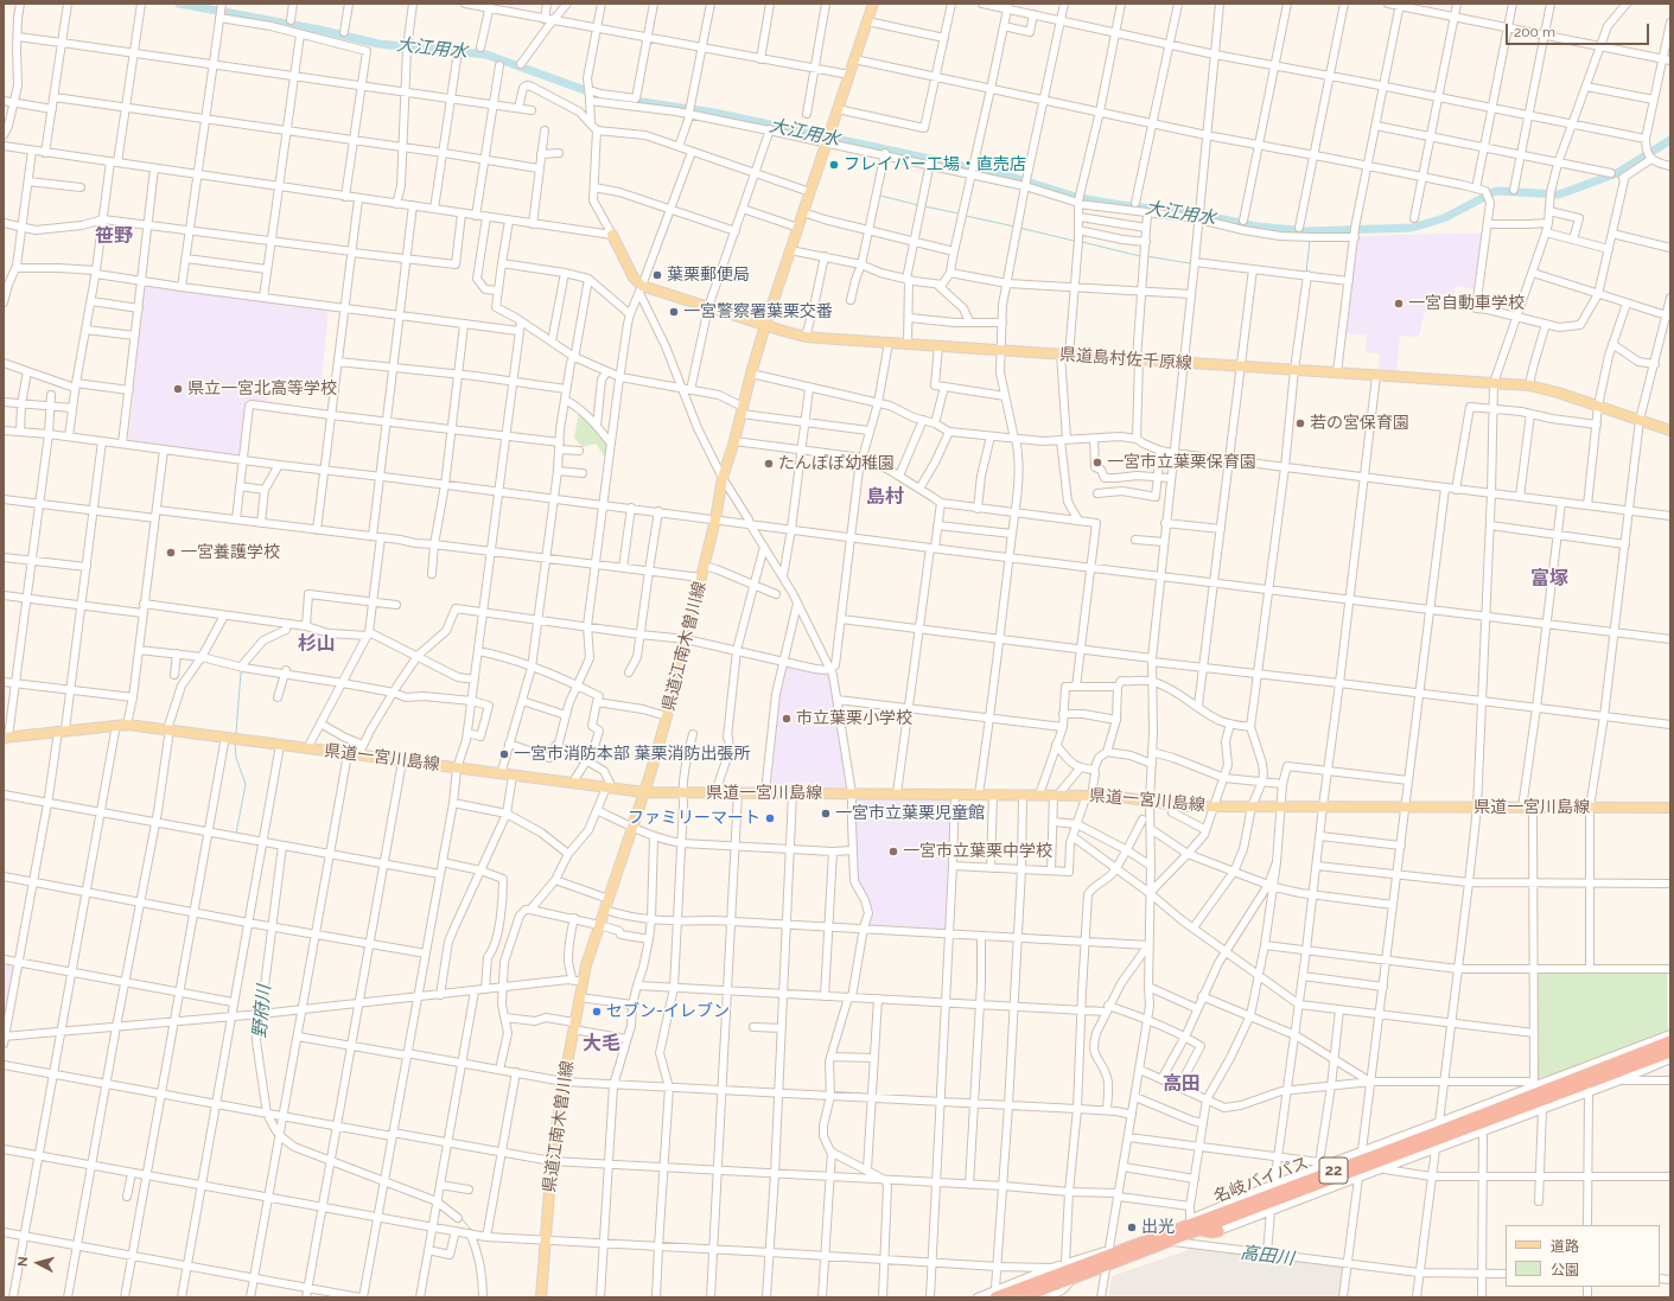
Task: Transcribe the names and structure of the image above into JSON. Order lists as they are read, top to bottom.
{
  "streets": {
    "highway": ["22", "名岐バイパス"],
    "main road": ["県道島村佐千原線", "県道江南木曽川線", "県道一宮川島線"]
  },
  "crossings": [
    ["県道島村佐千原線", "県道江南木曽川線"],
    ["県道江南木曽川線", "県道一宮川島線"],
    ["22", "名岐バイパス"]
  ],
  "districts": [
    "笹野",
    "島村",
    "富塚",
    "杉山",
    "大毛",
    "高田"
  ],
  "water": ["大江用水", "野府川", "高田川"],
  "places": [
    "フレイバー工場・直売店",
    "葉栗郵便局",
    "一宮自動車学校",
    "一宮警察署葉栗交番",
    "県立一宮北高等学校",
    "若の宮保育園",
    "一宮市立葉栗保育園",
    "たんぽぽ幼稚園",
    "一宮養護学校",
    "市立葉栗小学校",
    "一宮市消防本部 葉栗消防出張所",
    "一宮市立葉栗児童館",
    "ファミリーマート",
    "一宮市立葉栗中学校",
    "セブン-イレブン",
    "出光"
  ],
  "legend": ["道路", "公園"],
  "scale_bar": "200 m",
  "north": "left"
}
